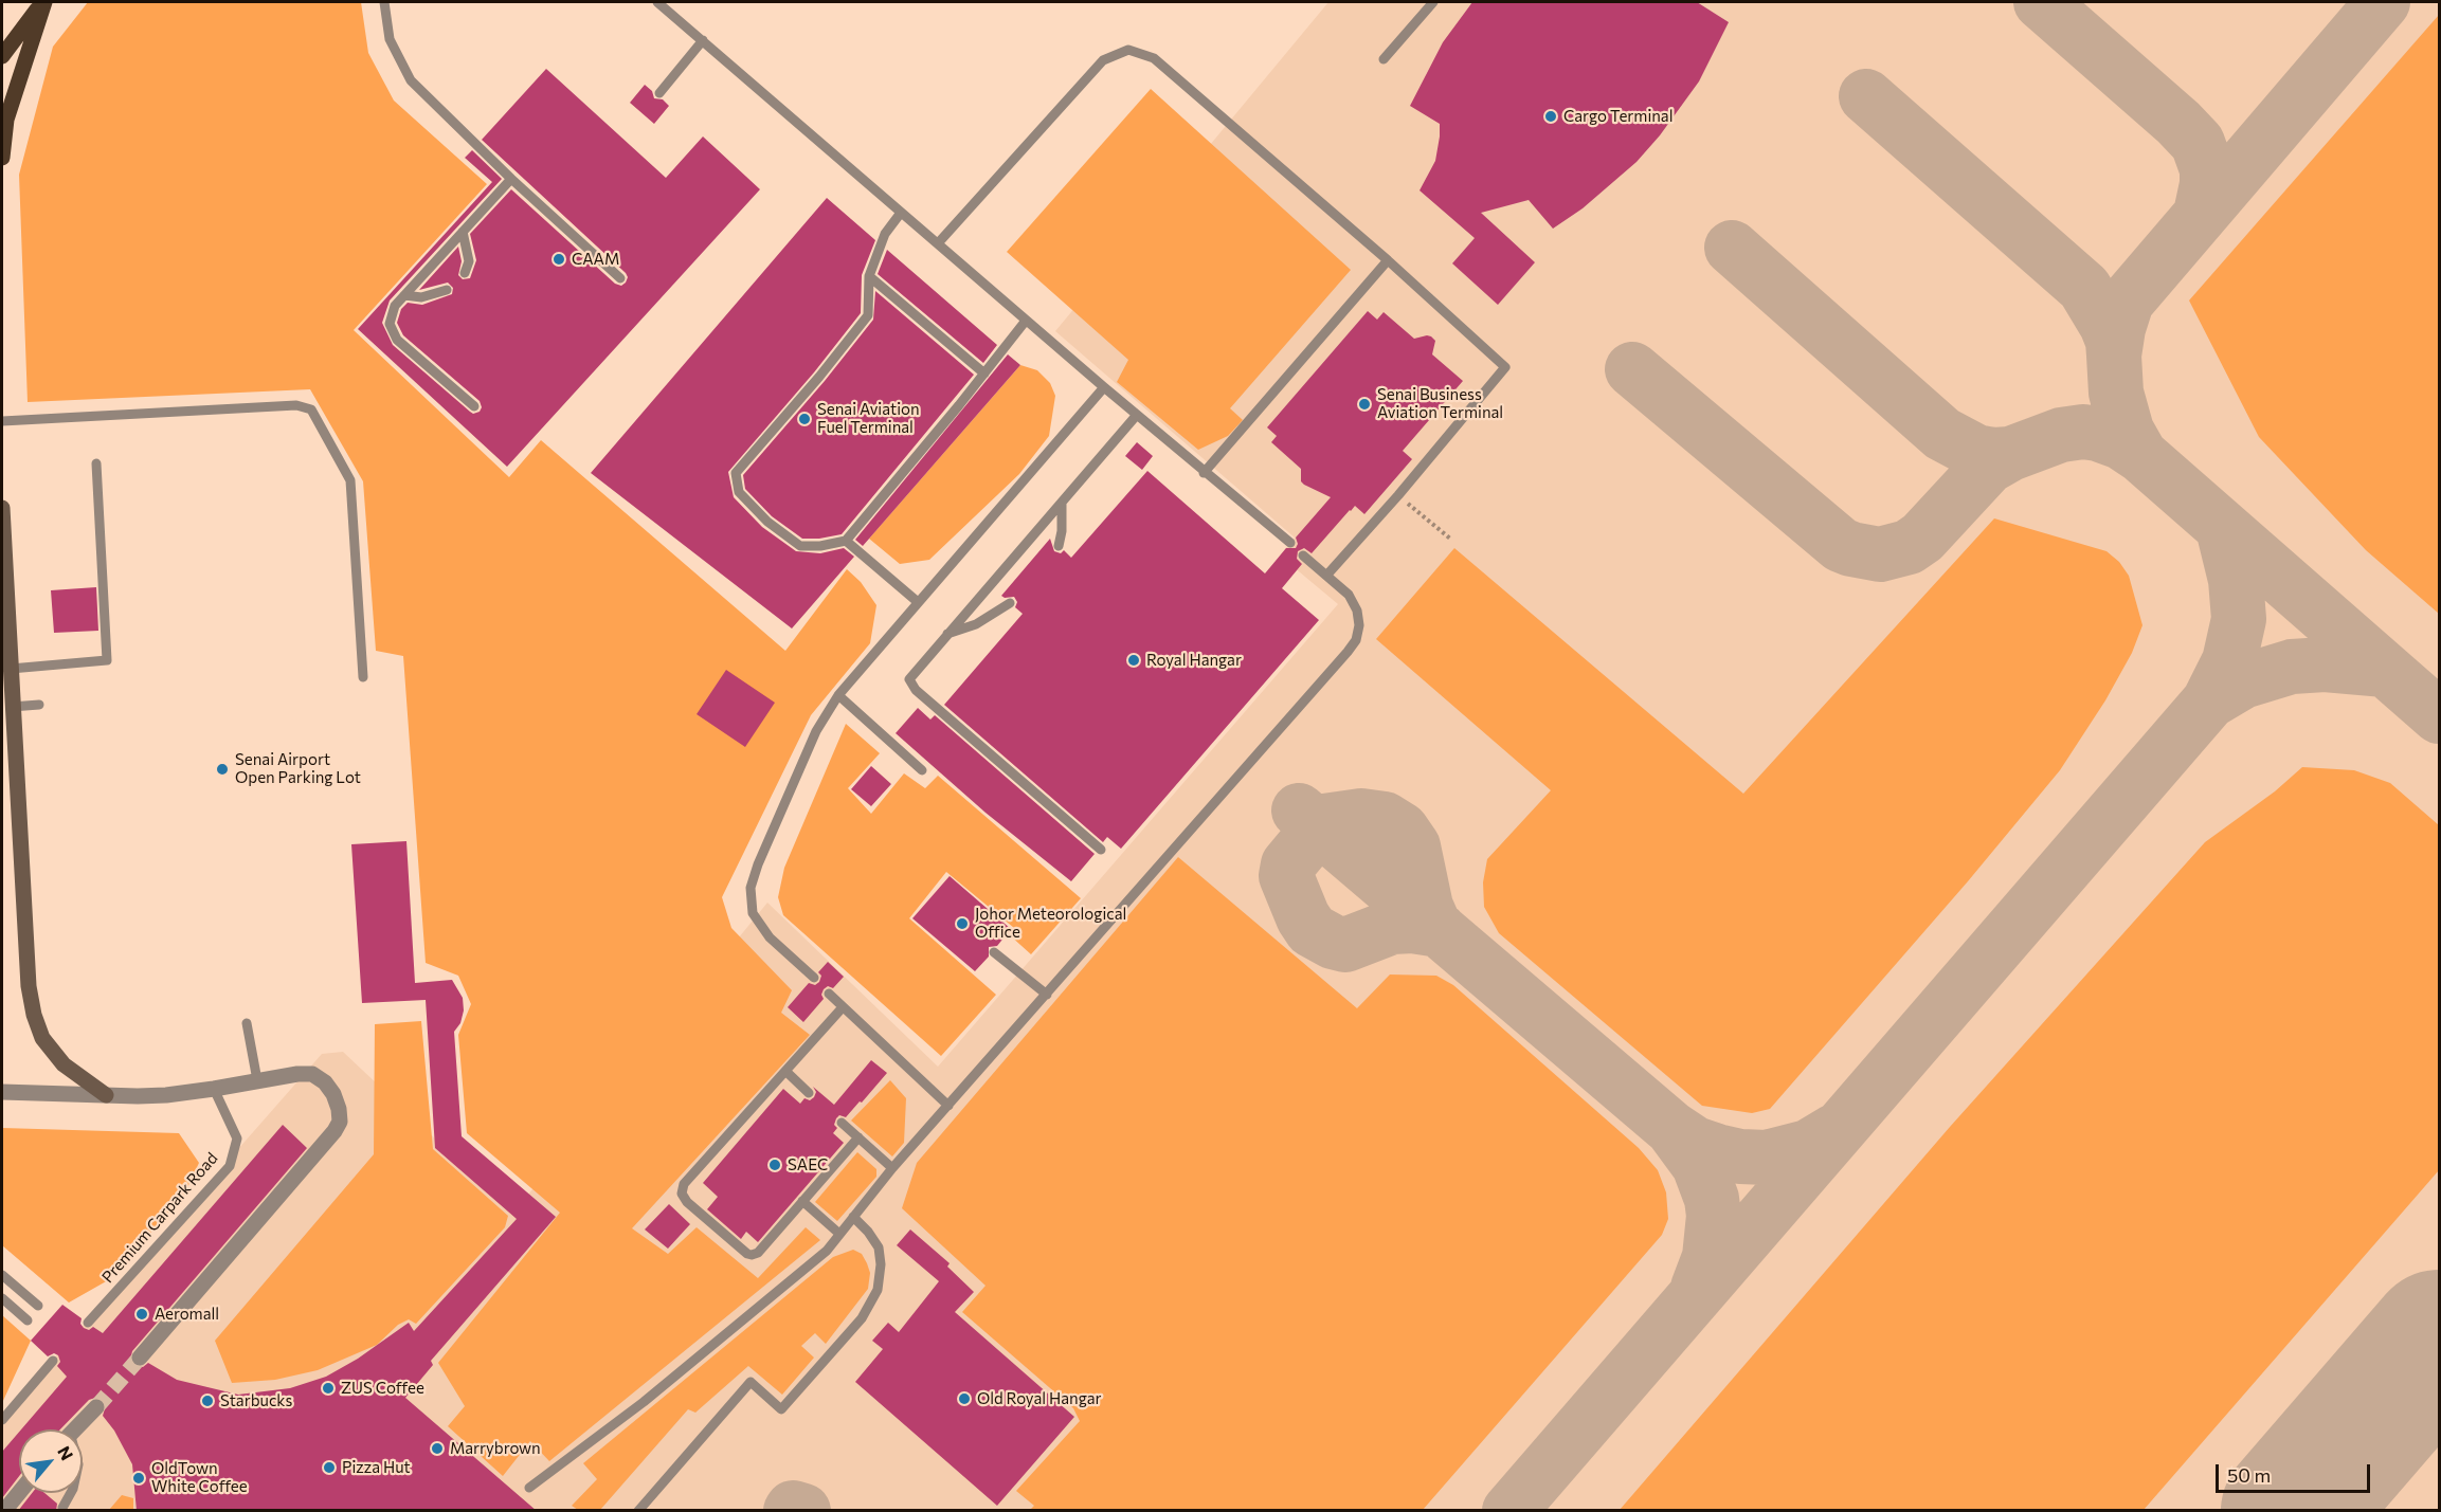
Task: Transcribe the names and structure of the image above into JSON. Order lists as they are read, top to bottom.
{
  "streets": {
    "lane": ["Premium Carpark Road"]
  },
  "places": [
    "Cargo Terminal",
    "CAAM",
    "Senai Business Aviation Terminal",
    "Senai Aviation Fuel Terminal",
    "Royal Hangar",
    "Senai Airport Open Parking Lot",
    "Johor Meteorological Office",
    "SAEC",
    "Aeromall",
    "ZUS Coffee",
    "Old Royal Hangar",
    "Starbucks",
    "Marrybrown",
    "Pizza Hut",
    "OldTown White Coffee"
  ],
  "scale_bar": "50 m",
  "north": "top right"
}
